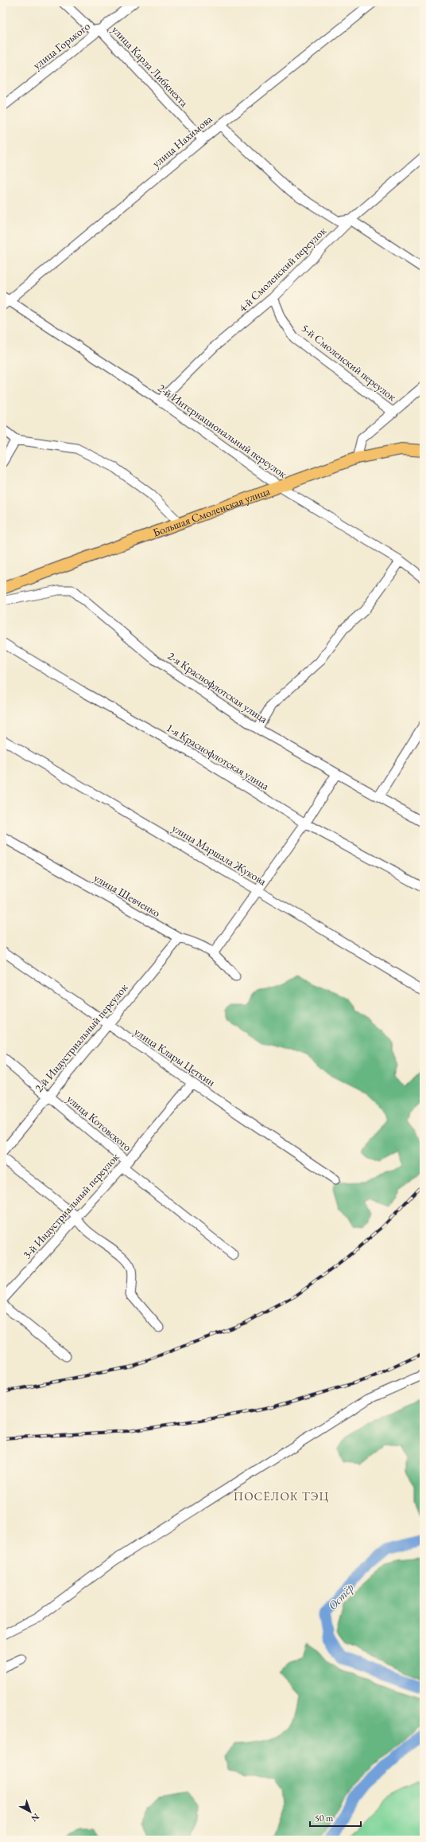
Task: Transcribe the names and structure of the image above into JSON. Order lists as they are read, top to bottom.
{
  "streets": {
    "main road": ["Большая Смоленская улица"],
    "street": [
      "улица Горького",
      "улица Карла Либкнехта",
      "улица Нахимова",
      "4-й Смоленский переулок",
      "5-й Смоленский переулок",
      "2-й Интернациональный переулок",
      "2-я Краснофлотская улица",
      "1-я Краснофлотская улица",
      "улица Маршала Жукова",
      "улица Шевченко",
      "2-й Индустриальный переулок",
      "улица Клары Цеткин",
      "улица Котовского",
      "3-й Индустриальный переулок"
    ]
  },
  "crossings": [
    ["улица Горького", "улица Карла Либкнехта"],
    ["улица Карла Либкнехта", "улица Нахимова"],
    ["улица Нахимова", "2-й Интернациональный переулок"],
    ["4-й Смоленский переулок", "5-й Смоленский переулок"],
    ["4-й Смоленский переулок", "2-й Интернациональный переулок"],
    ["2-й Интернациональный переулок", "Большая Смоленская улица"],
    ["улица Шевченко", "2-й Индустриальный переулок"],
    ["2-й Индустриальный переулок", "улица Клары Цеткин"],
    ["2-й Индустриальный переулок", "улица Котовского"],
    ["улица Клары Цеткин", "3-й Индустриальный переулок"],
    ["улица Котовского", "3-й Индустриальный переулок"]
  ],
  "districts": ["ПОСЁЛОК ТЭЦ"],
  "water": ["Остёр"],
  "scale_bar": "50 m",
  "north": "bottom right"
}
